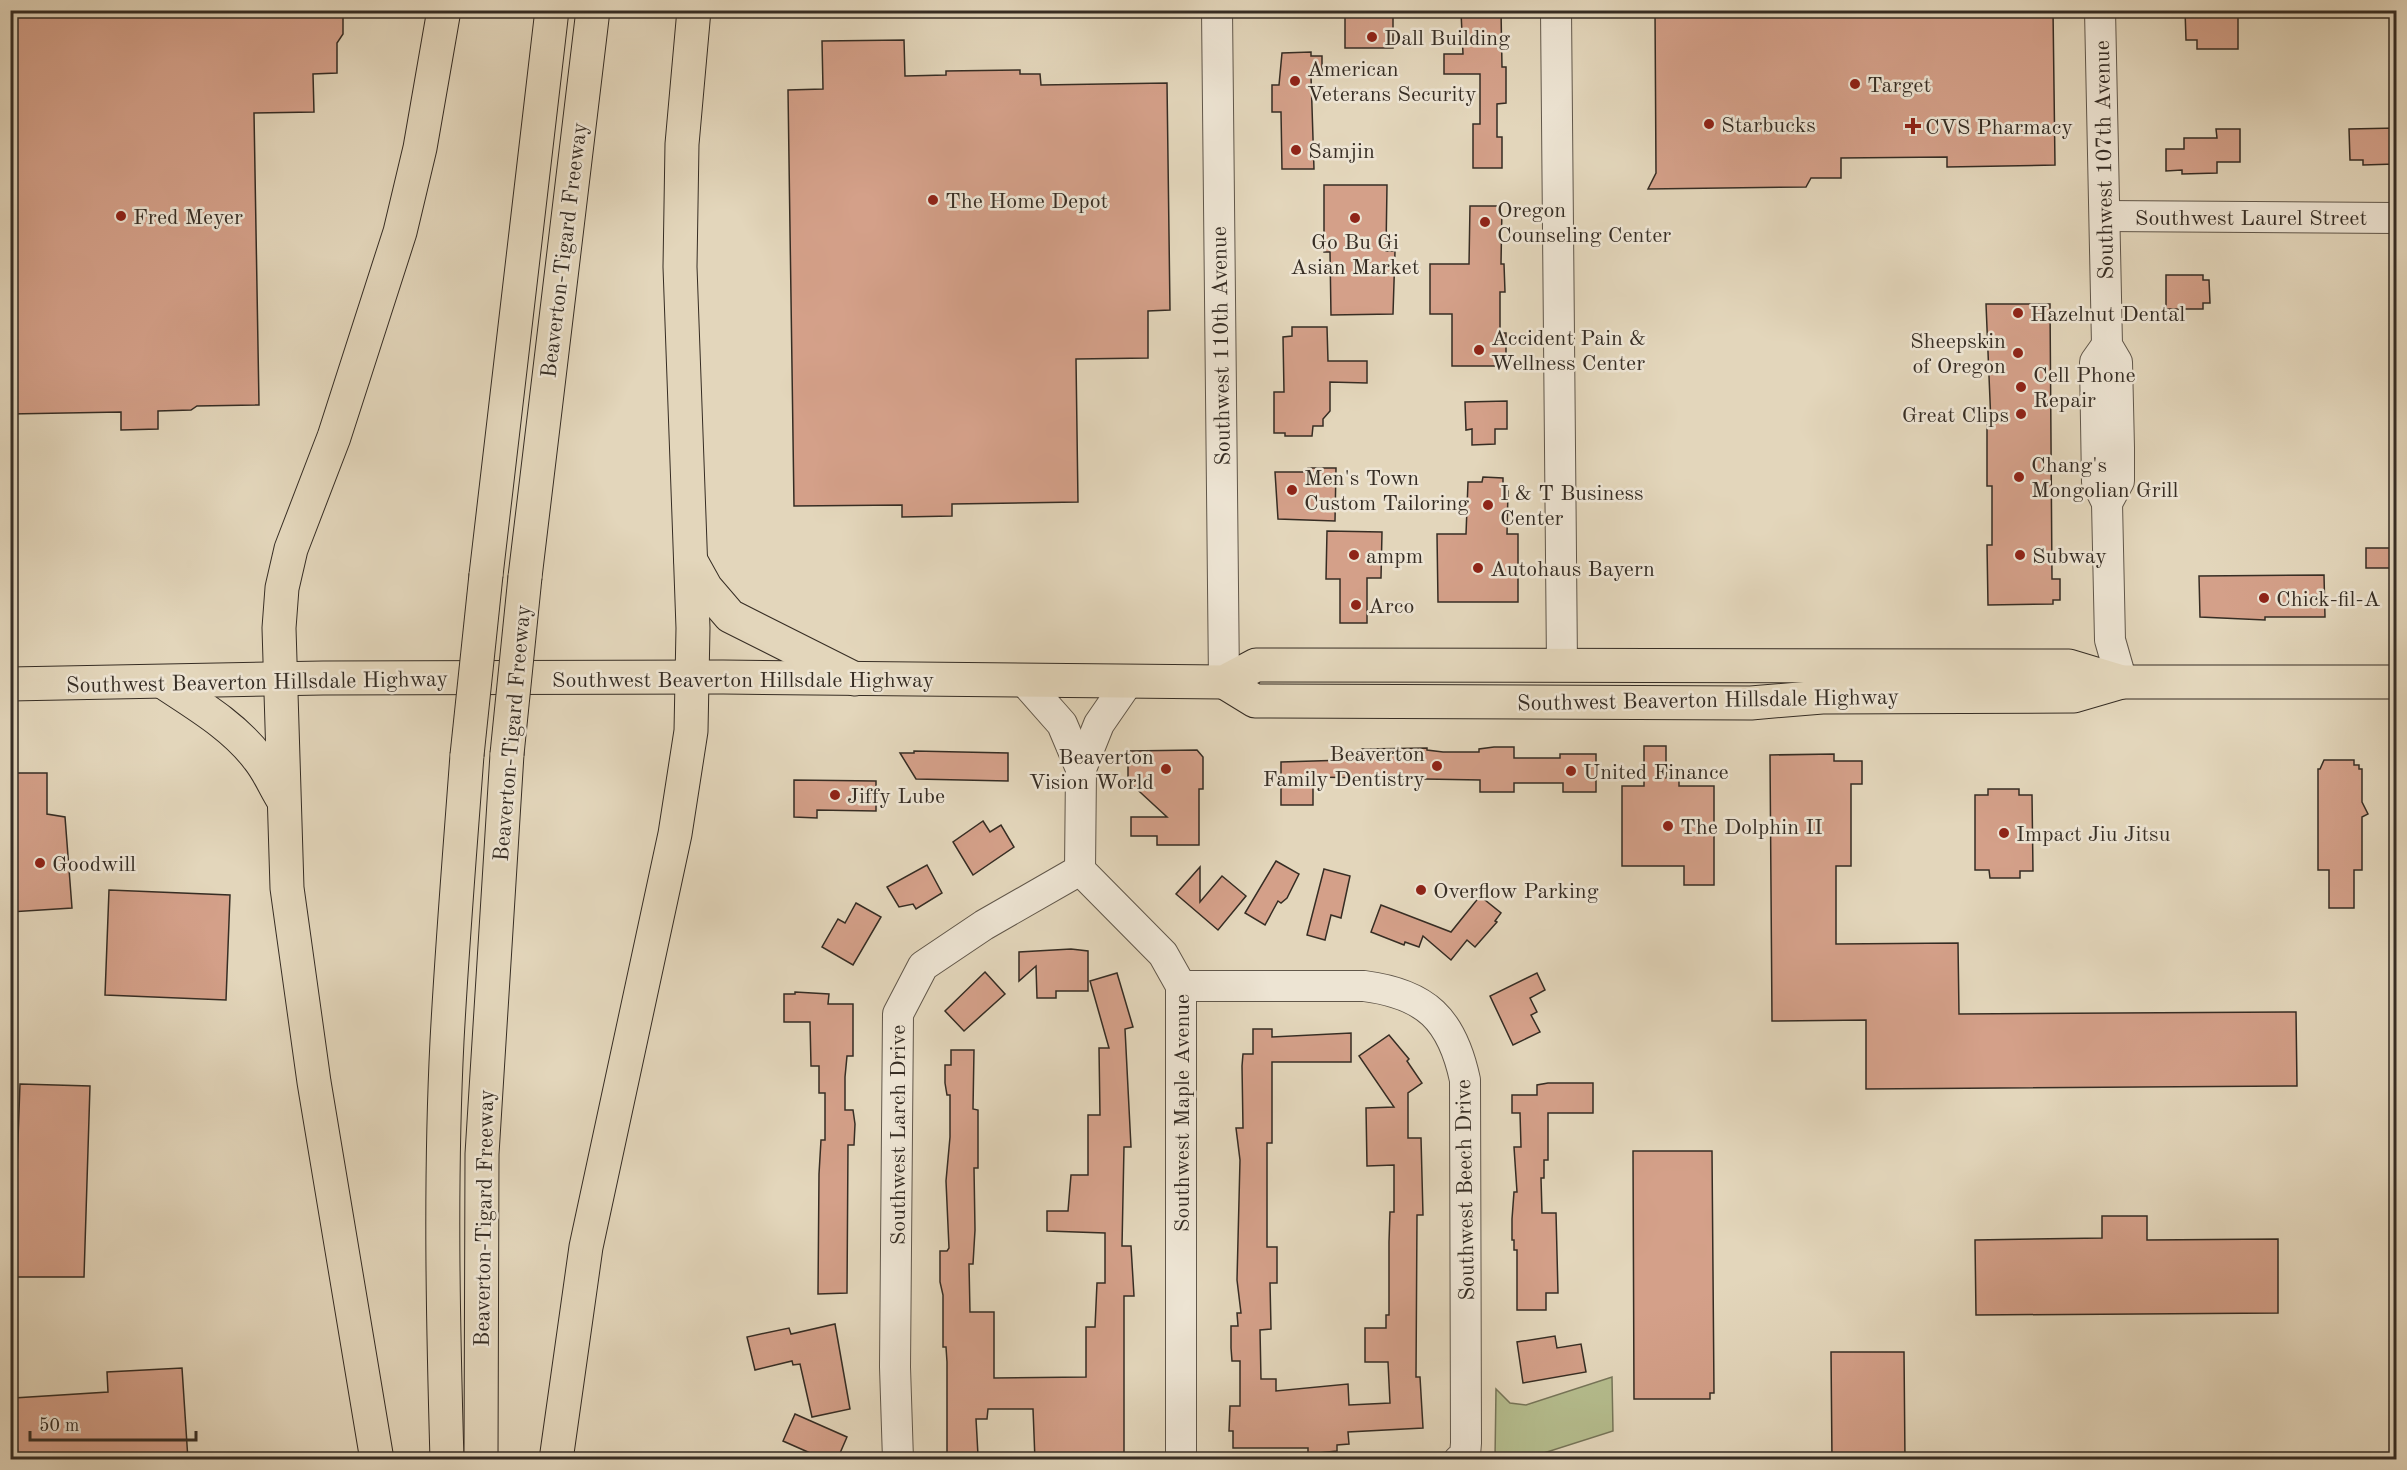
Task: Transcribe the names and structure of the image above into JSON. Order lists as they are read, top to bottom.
{
  "streets": {
    "main road": ["Beaverton-Tigard Freeway", "Southwest Beaverton Hillsdale Highway"],
    "street": [
      "Southwest 107th Avenue",
      "Southwest Laurel Street",
      "Southwest 110th Avenue",
      "Southwest Maple Avenue",
      "Southwest Larch Drive",
      "Southwest Beech Drive"
    ]
  },
  "crossings": [
    ["Southwest 107th Avenue", "Southwest Laurel Street"],
    ["Southwest 107th Avenue", "Southwest Beaverton Hillsdale Highway"],
    ["Southwest 110th Avenue", "Southwest Beaverton Hillsdale Highway"],
    ["Southwest Maple Avenue", "Southwest Larch Drive"],
    ["Southwest Maple Avenue", "Southwest Beech Drive"]
  ],
  "places": {
    "other": [
      "Dall Building",
      "American Veterans Security",
      "Target",
      "Starbucks",
      "Samjin",
      "The Home Depot",
      "Fred Meyer",
      "Go Bu Gi Asian Market",
      "Oregon Counseling Center",
      "Hazelnut Dental",
      "Accident Pain & Wellness Center",
      "Sheepskin of Oregon",
      "Cell Phone Repair",
      "Great Clips",
      "Chang's Mongolian Grill",
      "Men's Town Custom Tailoring",
      "I & T Business Center",
      "ampm",
      "Subway",
      "Autohaus Bayern",
      "Chick-fil-A",
      "Arco",
      "Beaverton Family Dentistry",
      "Beaverton Vision World",
      "United Finance",
      "Jiffy Lube",
      "The Dolphin II",
      "Impact Jiu Jitsu",
      "Goodwill",
      "Overflow Parking"
    ],
    "health": ["CVS Pharmacy"]
  },
  "scale_bar": "50 m"
}
